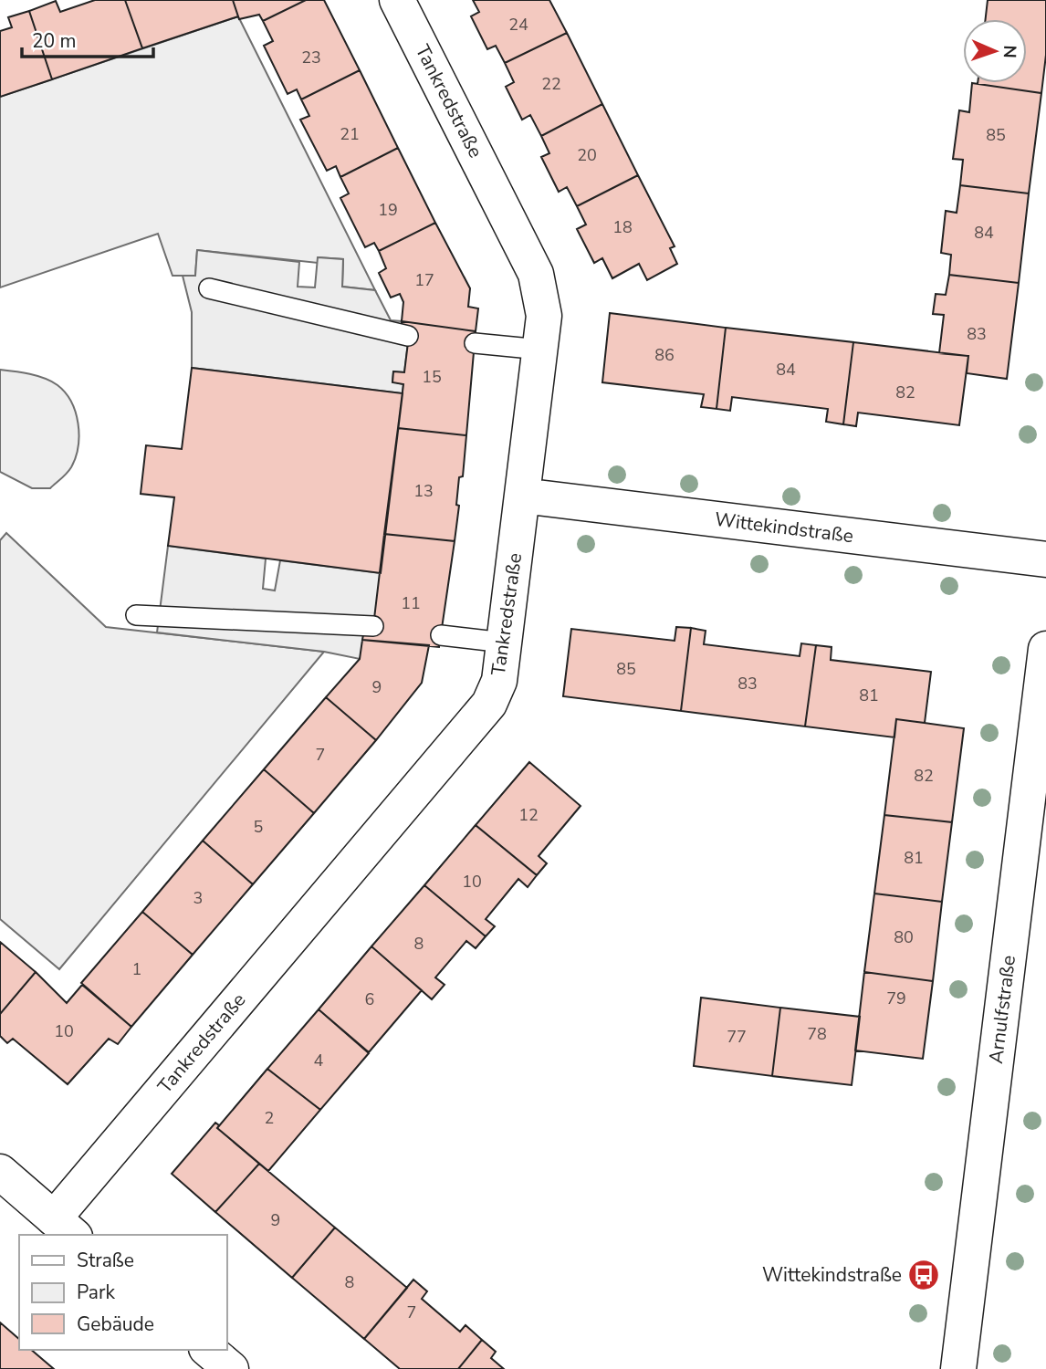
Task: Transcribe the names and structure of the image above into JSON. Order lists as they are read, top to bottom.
{
  "streets": {
    "street": ["Tankredstraße", "Wittekindstraße", "Arnulfstraße"]
  },
  "crossings": [
    ["Tankredstraße", "Wittekindstraße"]
  ],
  "places": {
    "bus stop": ["Wittekindstraße"]
  },
  "house_numbers": [
    "24",
    "23",
    "22",
    "21",
    "85",
    "20",
    "19",
    "18",
    "84",
    "17",
    "83",
    "86",
    "84",
    "15",
    "82",
    "13",
    "11",
    "85",
    "83",
    "9",
    "81",
    "7",
    "82",
    "12",
    "5",
    "81",
    "10",
    "3",
    "80",
    "8",
    "1",
    "79",
    "6",
    "10",
    "78",
    "77",
    "4",
    "2",
    "9",
    "8",
    "7"
  ],
  "legend": ["Straße", "Park", "Gebäude"],
  "scale_bar": "20 m",
  "north": "right"
}
